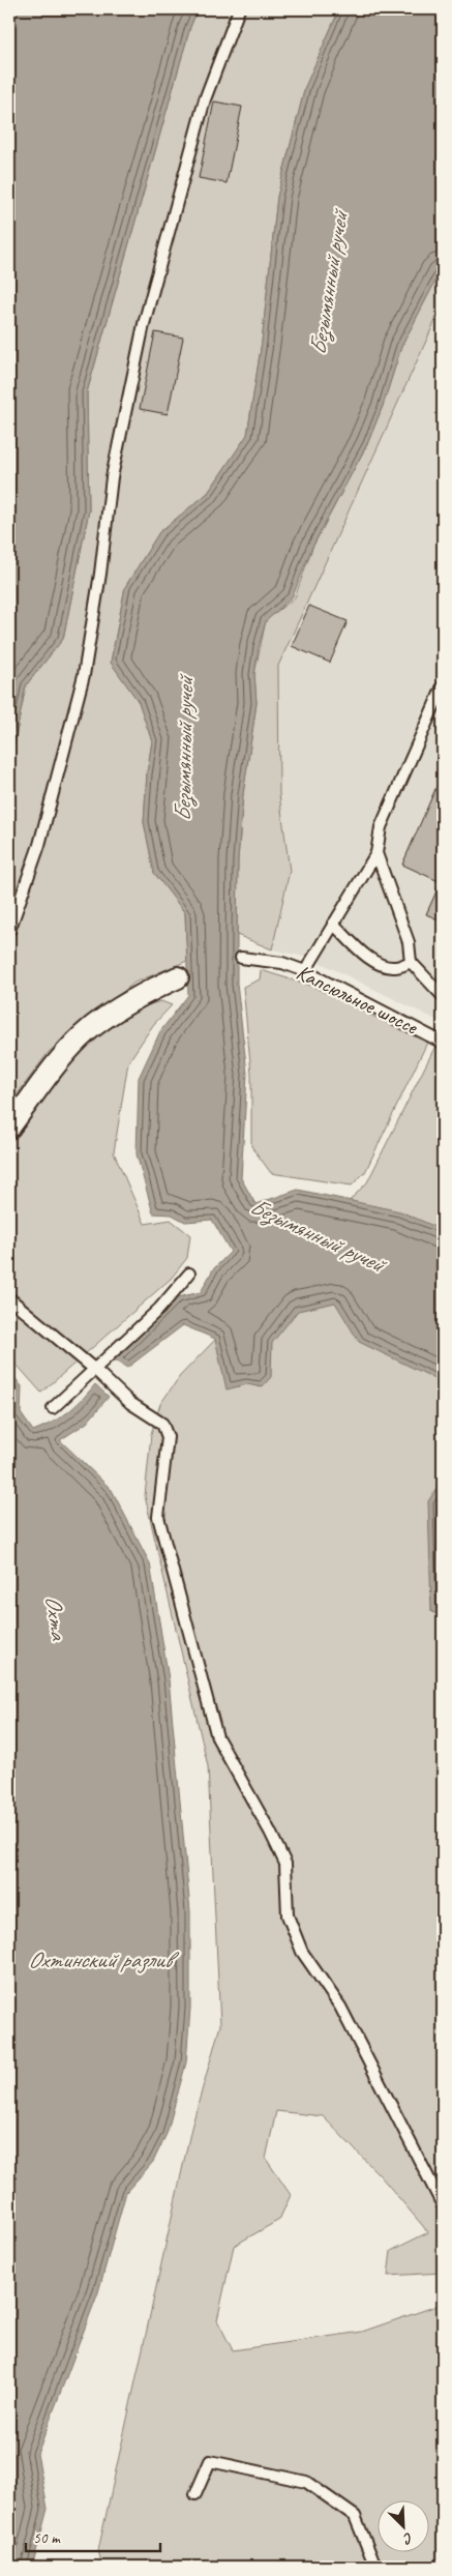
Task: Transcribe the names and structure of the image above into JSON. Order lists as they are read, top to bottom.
{
  "streets": {
    "lane": ["Капсюльное шоссе"]
  },
  "water": ["Безымянный ручей", "Охта", "Охтинский разлив"],
  "scale_bar": "50 m",
  "north": "bottom right"
}
